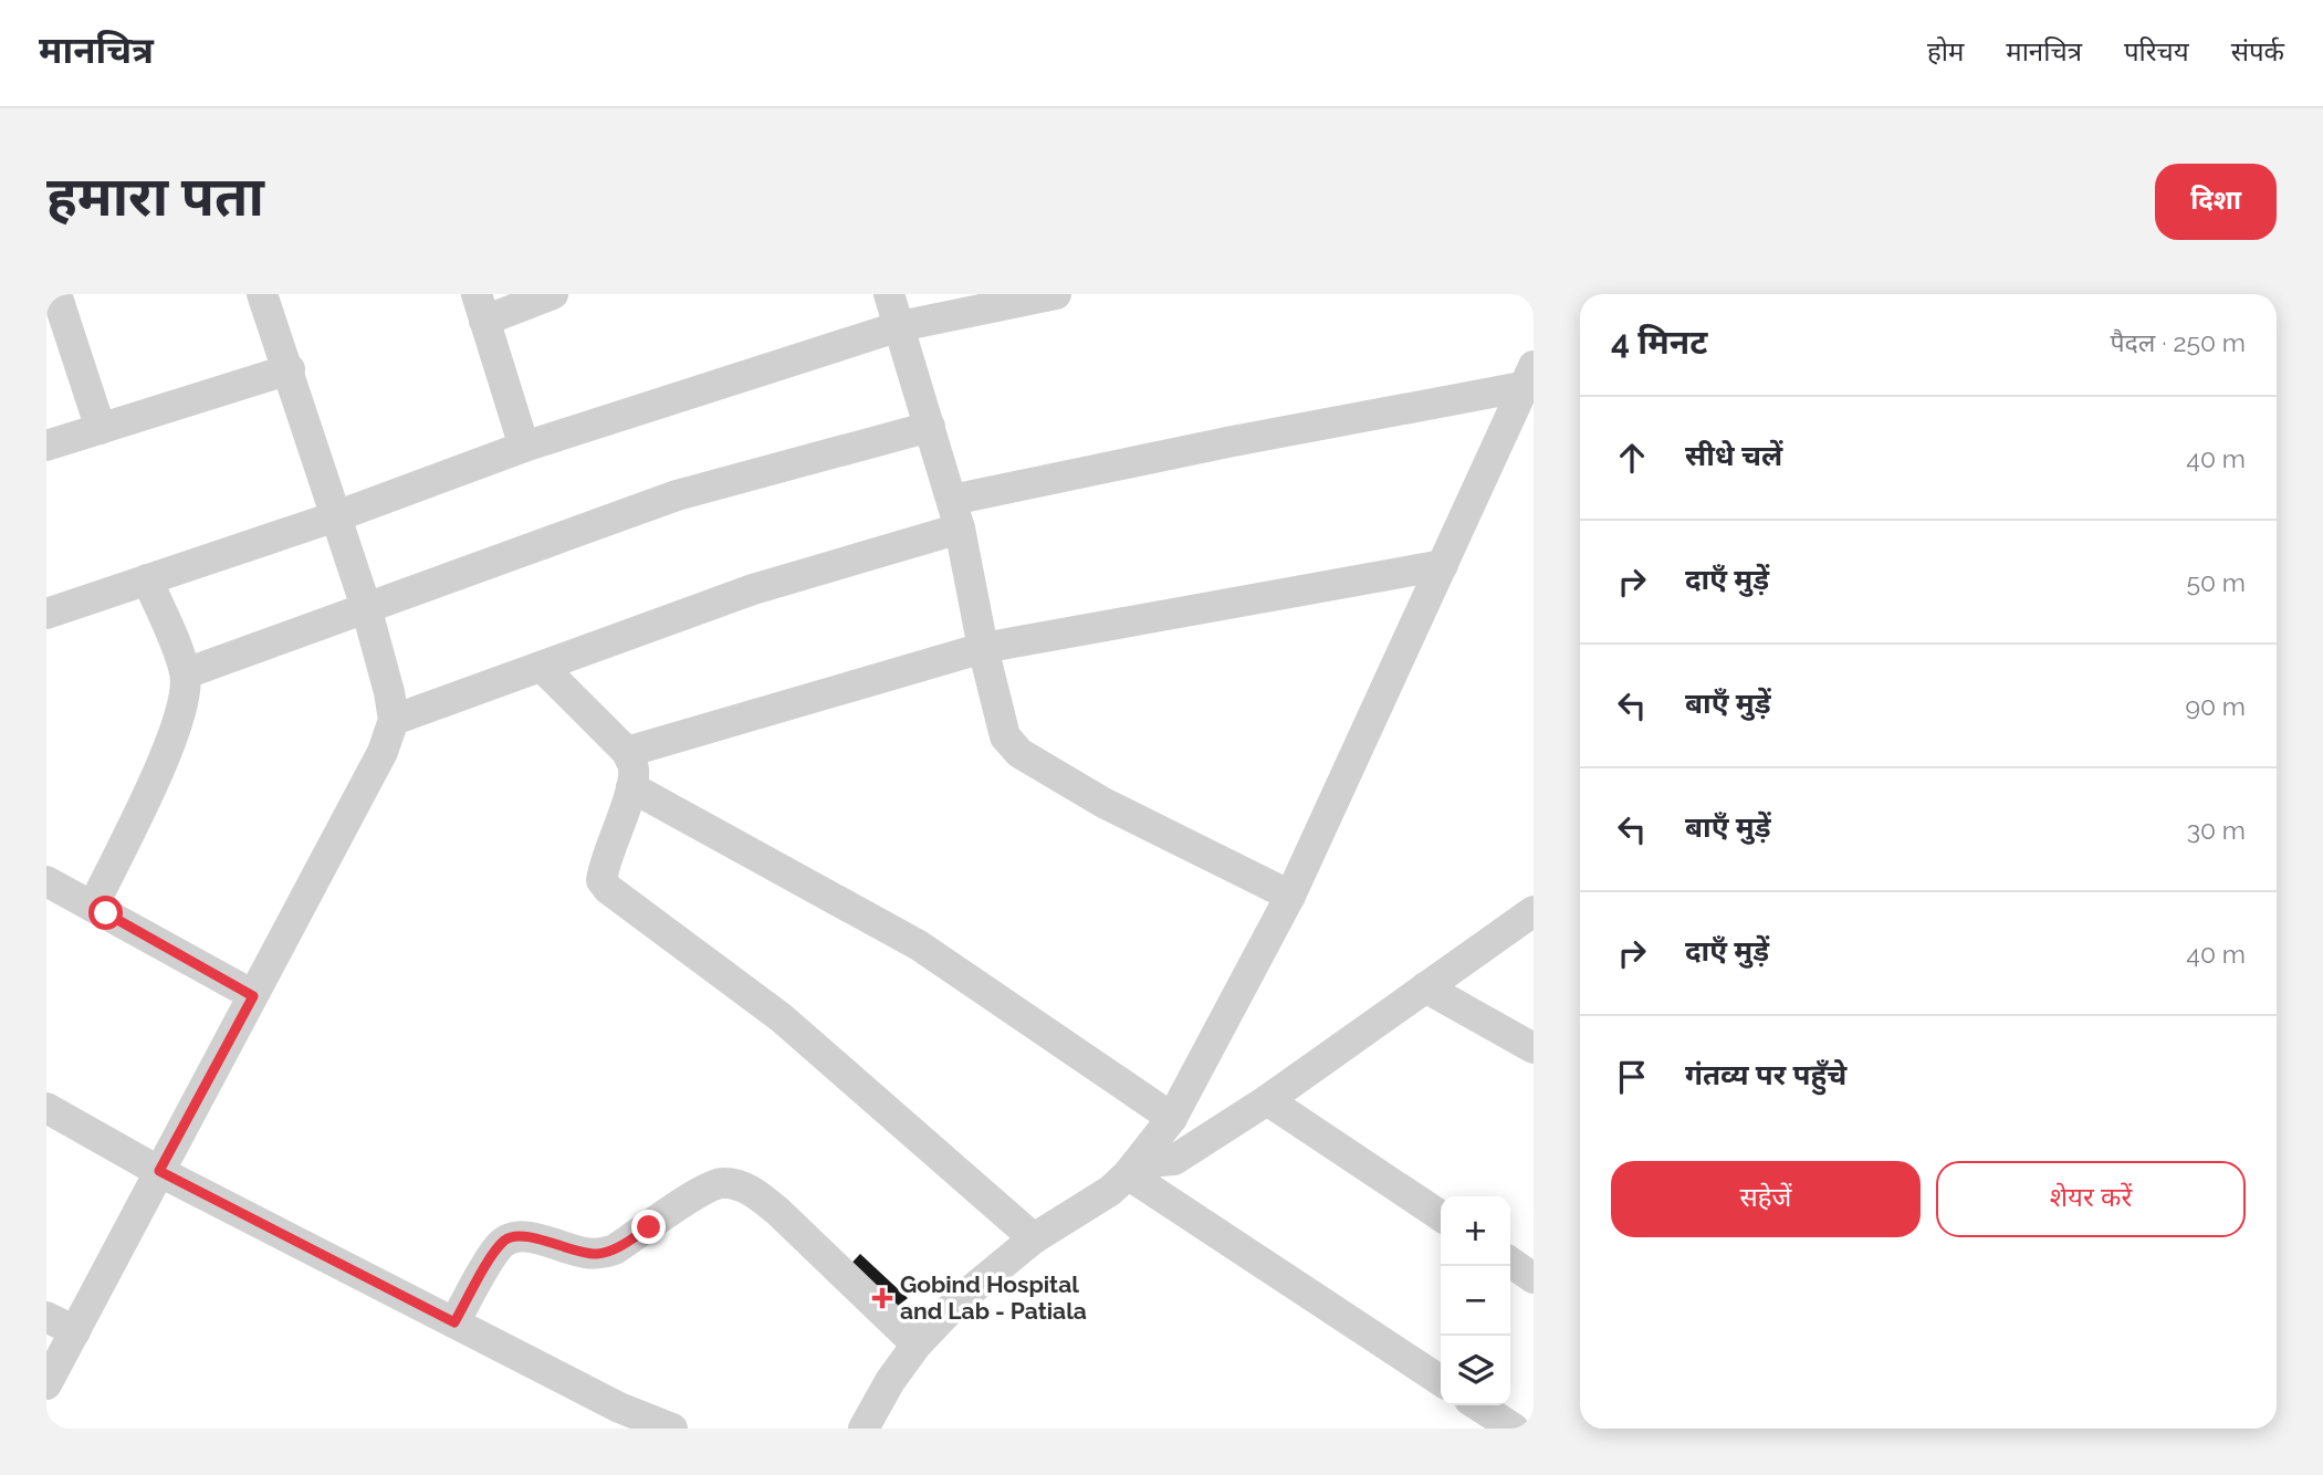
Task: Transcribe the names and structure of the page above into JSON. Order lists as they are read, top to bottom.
{
  "places": {
    "health": ["Gobind Hospital and Lab - Patiala"]
  },
  "page": {
    "header": "मानचित्र",
    "nav": [
      "होम",
      "मानचित्र",
      "परिचय",
      "संपर्क"
    ],
    "buttons": [
      "दिशा",
      ["सहेजें", "शेयर करें"]
    ],
    "title": "हमारा पता",
    "heading": ["4 मिनट", "पैदल · 250 m"],
    "list": [
      ["सीधे चलें", "40 m"],
      ["दाएँ मुड़ें", "50 m"],
      ["बाएँ मुड़ें", "90 m"],
      ["बाएँ मुड़ें", "30 m"],
      ["दाएँ मुड़ें", "40 m"],
      "गंतव्य पर पहुँचे"
    ],
    "map_buttons": ["+", "−"]
  }
}
